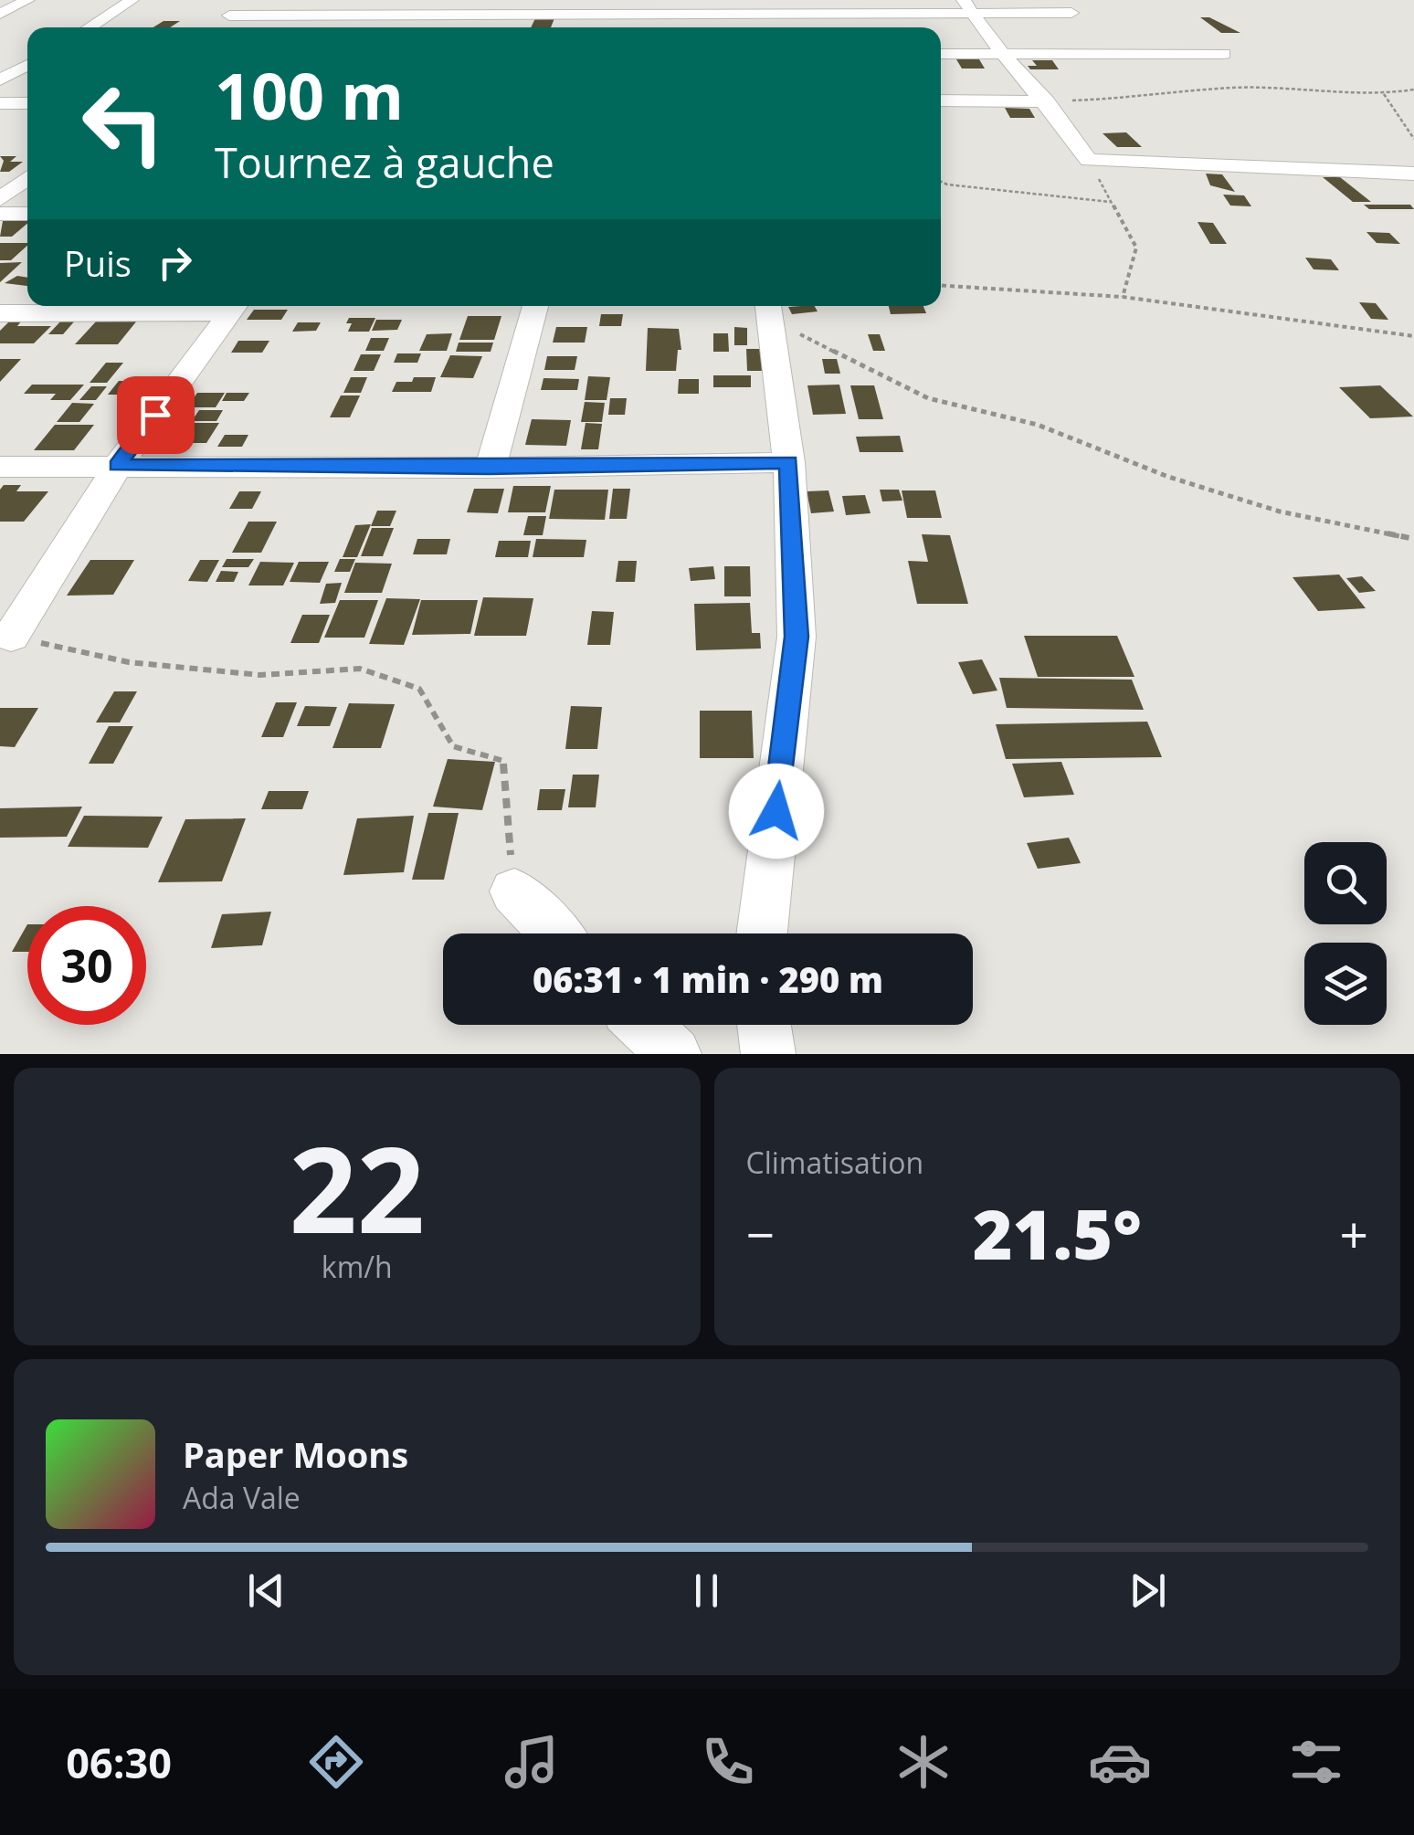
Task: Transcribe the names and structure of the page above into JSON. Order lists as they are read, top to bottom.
{
  "page": {
    "turn": ["100 m", "Tournez à gauche"],
    "then": "Puis",
    "limit": "30",
    "trip": "06:31 · 1 min · 290 m",
    "tile": [
      ["22", "km/h"],
      "Climatisation"
    ],
    "heat": ["−", "21.5°", "+"],
    "song": ["Paper Moons", "Ada Vale"],
    "tabs": "06:30"
  }
}
